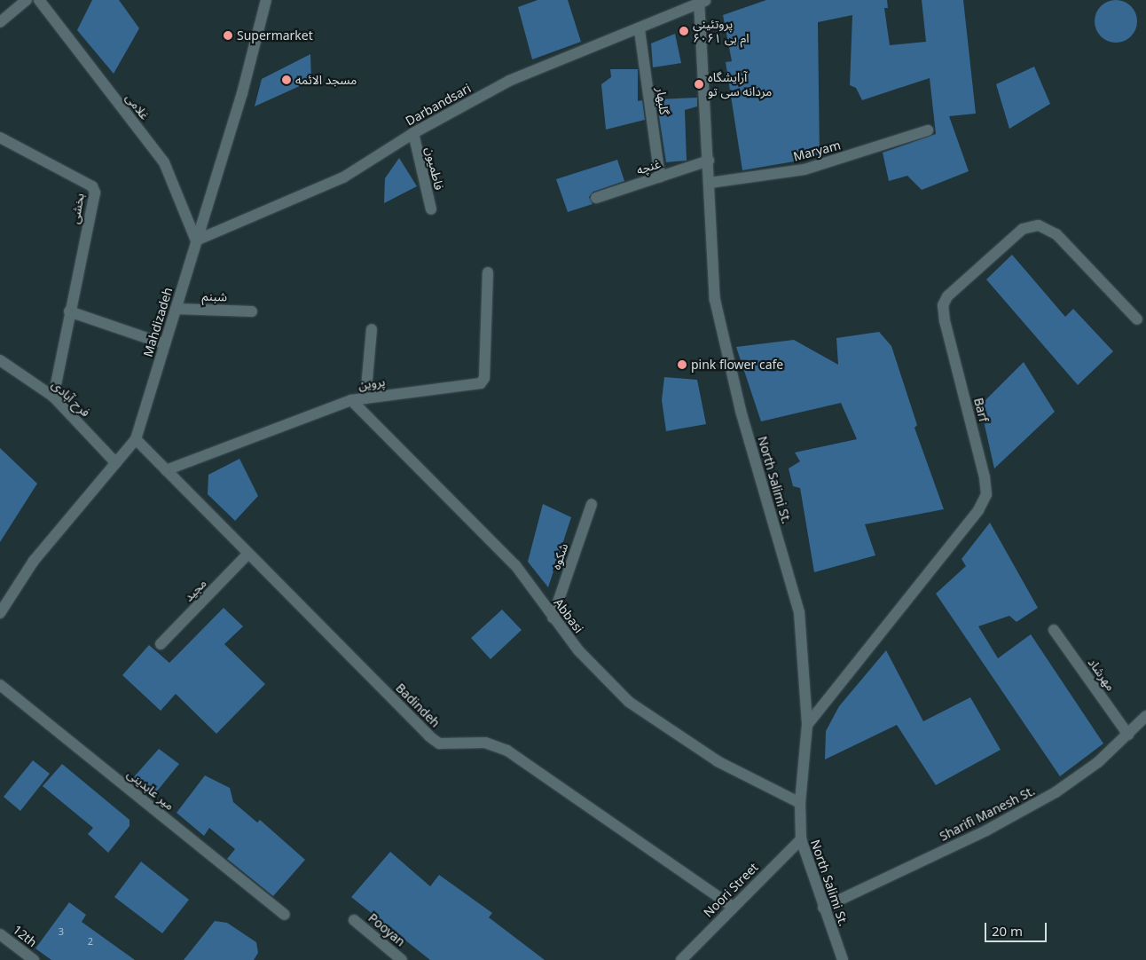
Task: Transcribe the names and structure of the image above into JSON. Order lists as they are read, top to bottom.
{
  "streets": {
    "street": [
      "گلبهار",
      "Darbandsari",
      "غلامی",
      "Maryam",
      "غنچه",
      "فاطمیون",
      "بخشی",
      "شبنم",
      "Mahdizadeh",
      "پروین",
      "فرح آبادی",
      "Barf",
      "North Salimi St.",
      "شکوه",
      "مجید",
      "Abbasi",
      "مهرشاد",
      "Badindeh",
      "میر عابدینی",
      "Sharifi Manesh St.",
      "Noori Street",
      "Pooyan",
      "12th"
    ]
  },
  "crossings": [
    ["گلبهار", "Darbandsari"],
    ["گلبهار", "غنچه"],
    ["Darbandsari", "غلامی"],
    ["Darbandsari", "فاطمیون"],
    ["Darbandsari", "Mahdizadeh"],
    ["Darbandsari", "North Salimi St."],
    ["غلامی", "Mahdizadeh"],
    ["Maryam", "North Salimi St."],
    ["غنچه", "North Salimi St."],
    ["بخشی", "فرح آبادی"],
    ["شبنم", "Mahdizadeh"],
    ["Mahdizadeh", "فرح آبادی"],
    ["Mahdizadeh", "Badindeh"],
    ["پروین", "Abbasi"],
    ["پروین", "Badindeh"],
    ["Barf", "North Salimi St."],
    ["North Salimi St.", "Abbasi"],
    ["North Salimi St.", "Sharifi Manesh St."],
    ["North Salimi St.", "Noori Street"],
    ["شکوه", "Abbasi"],
    ["مجید", "Badindeh"],
    ["مهرشاد", "Sharifi Manesh St."],
    ["Badindeh", "Noori Street"]
  ],
  "places": [
    "پروتئینی ام بی ۶۰۶۱",
    "Supermarket",
    "مسجد الائمه",
    "آرایشگاه مردانه سی تو",
    "pink flower cafe"
  ],
  "house_numbers": ["3", "2"],
  "scale_bar": "20 m"
}
